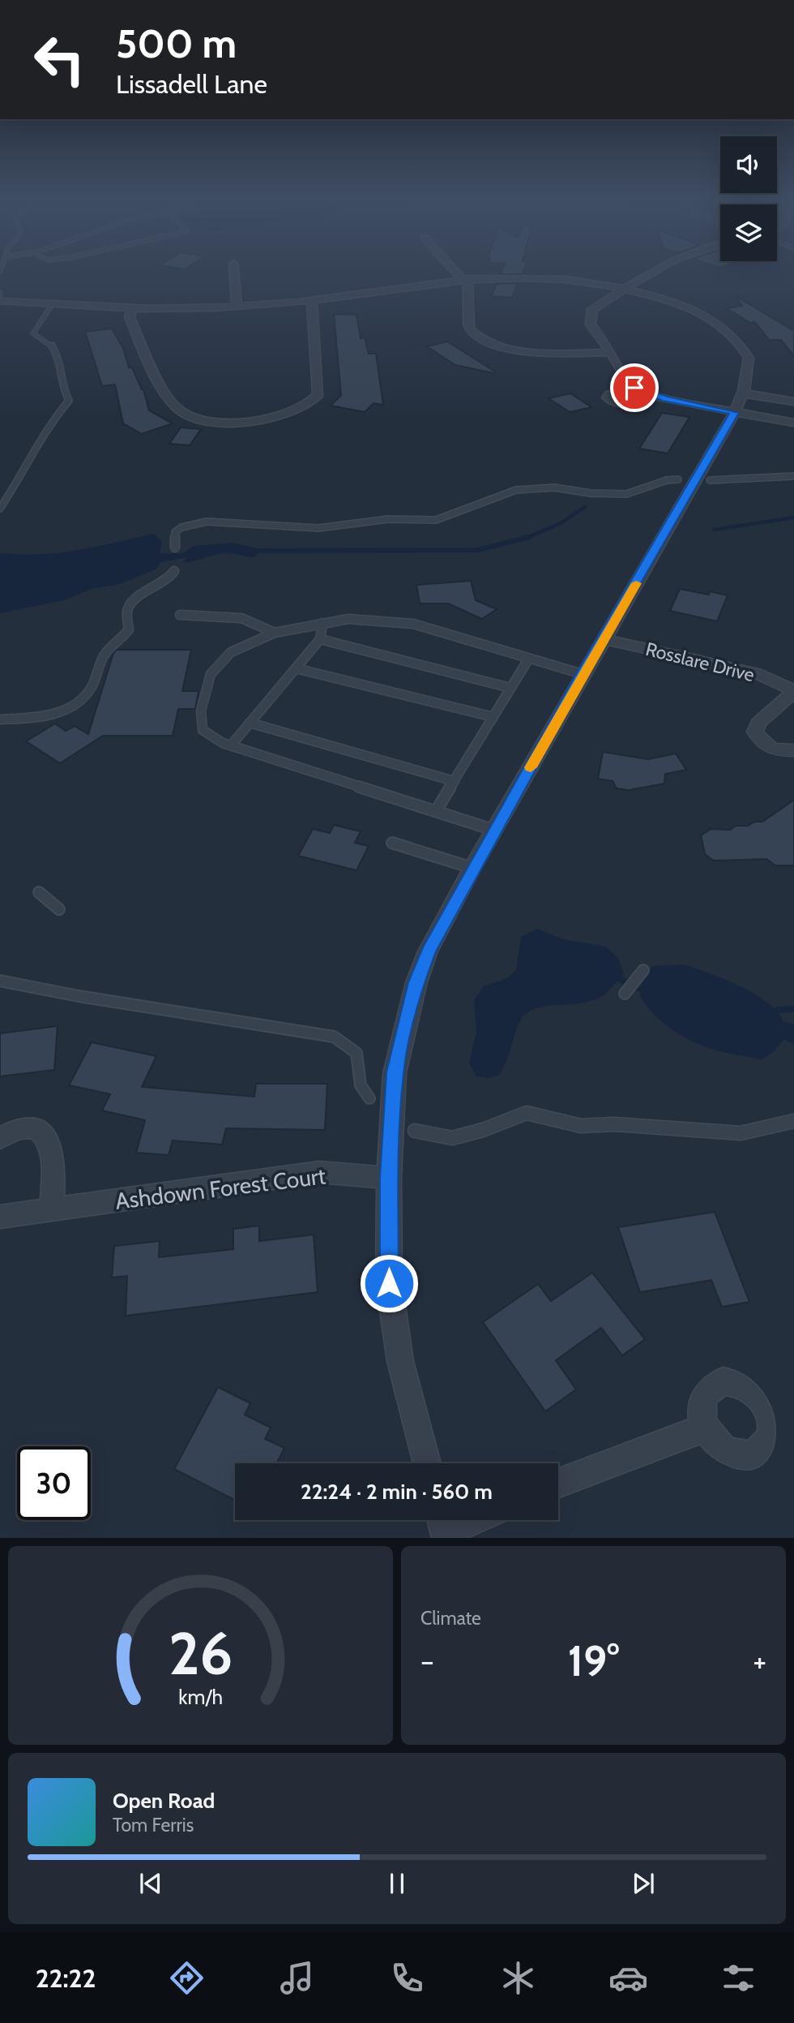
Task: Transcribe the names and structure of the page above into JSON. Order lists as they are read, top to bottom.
{
  "streets": {
    "street": ["Rosslare Drive", "Ashdown Forest Court"]
  },
  "page": {
    "turn": ["500 m", "Lissadell Lane"],
    "limit": "30",
    "trip": "22:24 · 2 min · 560 m",
    "tile": "Climate",
    "heat": ["−", "19°", "+"],
    "song": ["Open Road", "Tom Ferris"],
    "tabs": "22:22",
    "gauge": ["26", "km/h"]
  }
}
